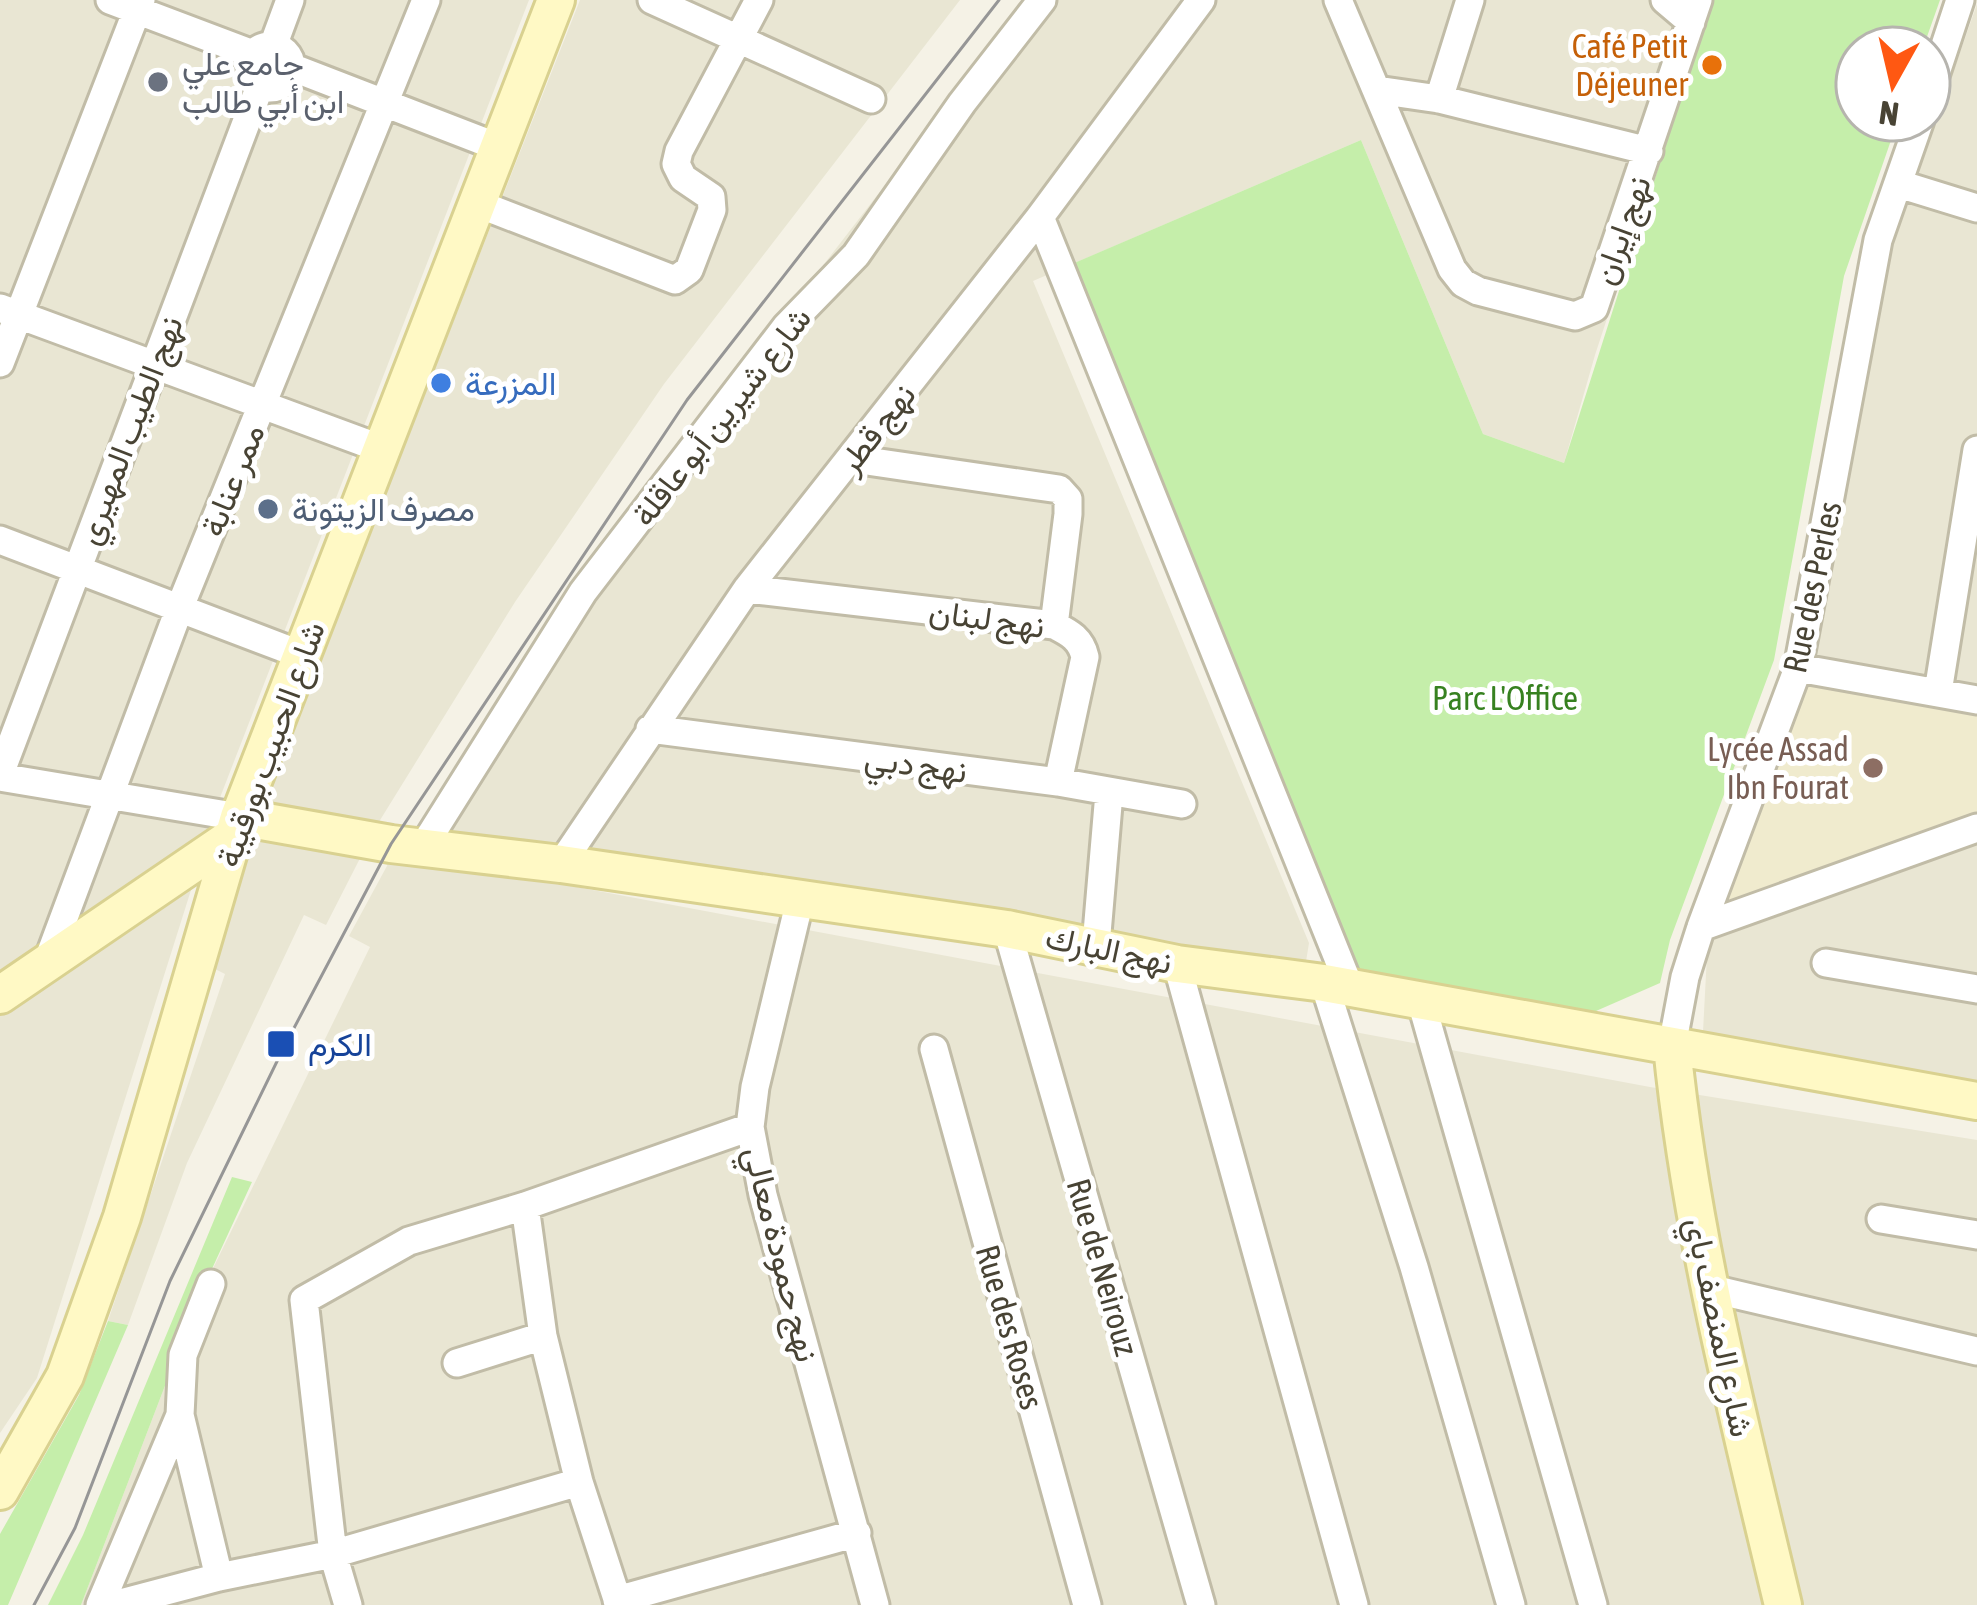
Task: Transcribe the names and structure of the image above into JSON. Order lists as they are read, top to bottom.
{
  "streets": {
    "street": [
      "نهج إيران",
      "شارع شيرين أبو عاقلة",
      "نهج قطر",
      "نهج الطيب المهيري",
      "ممر عنابة",
      "Rue des Perles",
      "نهج لبنان",
      "شارع الحبيب بورقيبة",
      "نهج دبي",
      "نهج البارك",
      "نهج حمودة معالي",
      "Rue de Neirouz",
      "Rue des Roses",
      "شارع المنصف باي"
    ]
  },
  "crossings": [
    ["شارع شيرين أبو عاقلة", "نهج البارك"],
    ["نهج قطر", "نهج لبنان"],
    ["نهج قطر", "نهج دبي"],
    ["نهج قطر", "نهج البارك"],
    ["Rue des Perles", "نهج البارك"],
    ["Rue des Perles", "شارع المنصف باي"],
    ["نهج لبنان", "نهج دبي"],
    ["شارع الحبيب بورقيبة", "نهج البارك"],
    ["نهج البارك", "نهج حمودة معالي"],
    ["نهج البارك", "Rue de Neirouz"],
    ["نهج البارك", "شارع المنصف باي"]
  ],
  "parks": ["Parc L'Office"],
  "places": {
    "other": [
      "Café Petit Déjeuner",
      "جامع علي ابن أبي طالب",
      "المزرعة",
      "مصرف الزيتونة",
      "Lycée Assad Ibn Fourat"
    ],
    "transit": ["الكرم"]
  },
  "north": "bottom"
}
